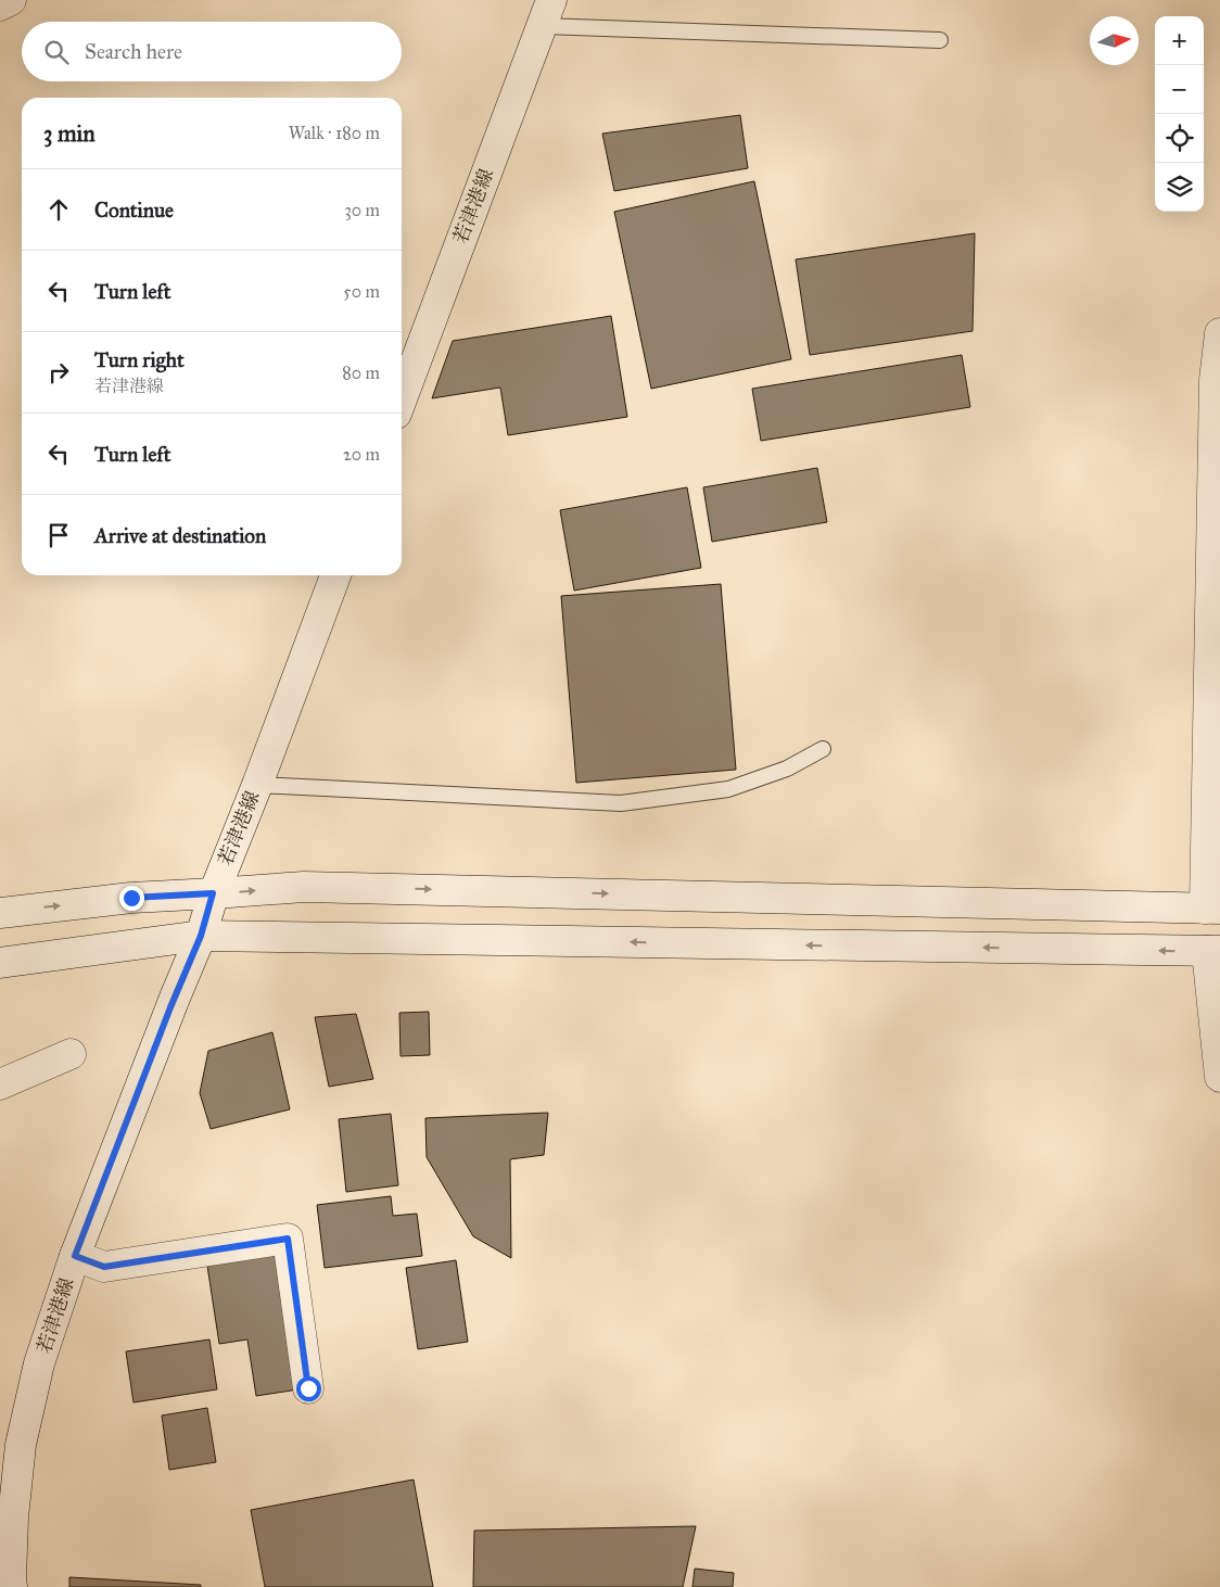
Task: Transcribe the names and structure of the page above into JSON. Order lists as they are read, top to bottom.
{
  "streets": {
    "street": ["若津港線"]
  },
  "north": "right",
  "page": {
    "map_buttons": ["+", "−"],
    "search": "Search here",
    "heading": ["3 min", "Walk · 180 m"],
    "list": [
      ["Continue", "30 m"],
      ["Turn left", "50 m"],
      ["Turn right", "若津港線", "80 m"],
      ["Turn left", "20 m"],
      "Arrive at destination"
    ]
  }
}
